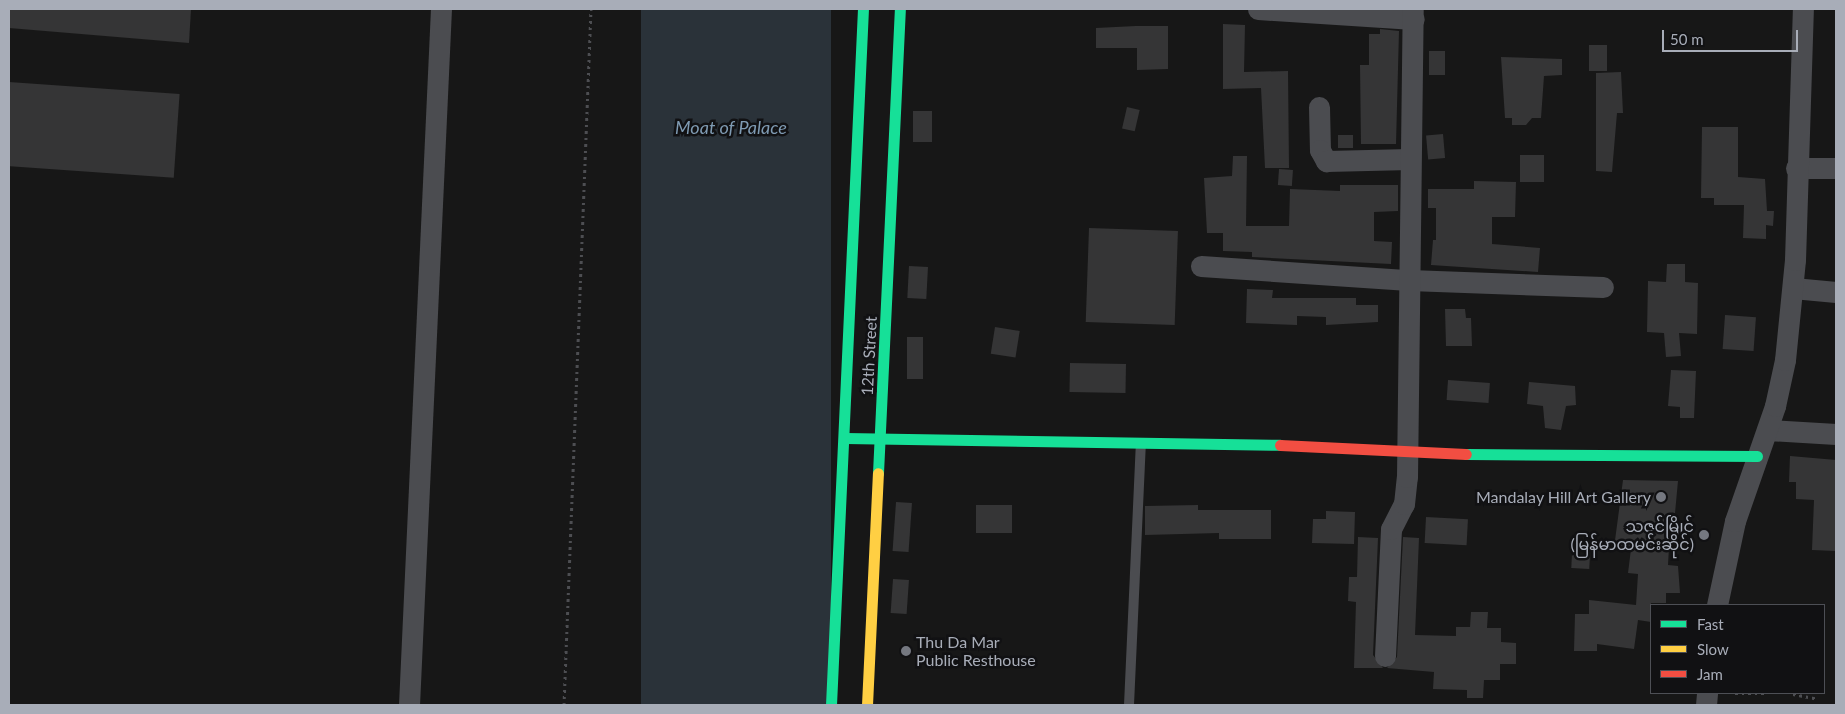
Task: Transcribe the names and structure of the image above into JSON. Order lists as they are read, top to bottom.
{
  "streets": {
    "main road": ["12th Street"]
  },
  "water": ["Moat of Palace"],
  "places": ["Mandalay Hill Art Gallery", "သဇင်မြိုင် (မြန်မာထမင်းဆိုင်)", "Thu Da Mar Public Resthouse"],
  "legend": ["Fast", "Slow", "Jam"],
  "scale_bar": "50 m"
}
